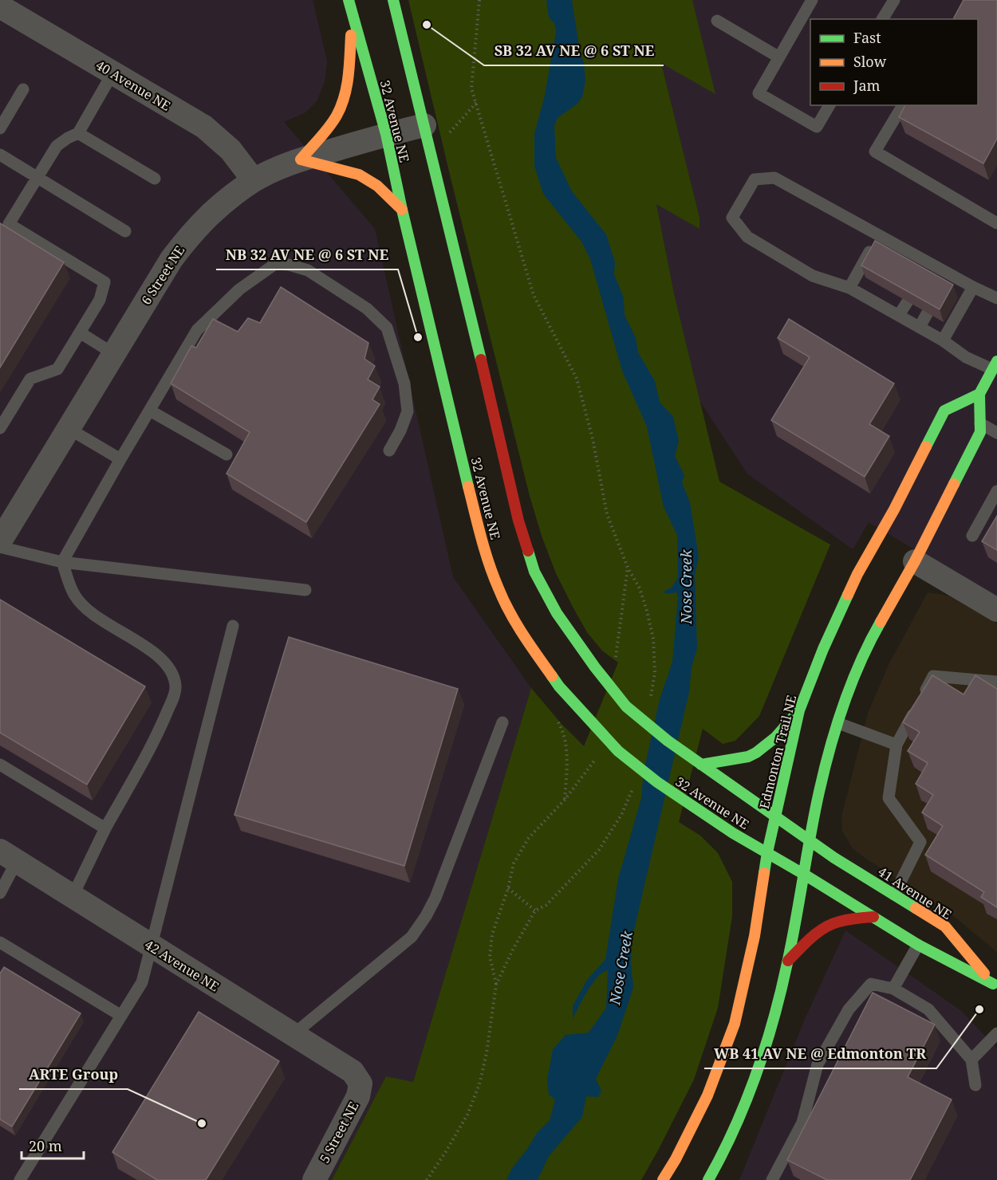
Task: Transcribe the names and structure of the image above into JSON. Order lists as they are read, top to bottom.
{
  "streets": {
    "main road": ["32 Avenue NE", "Edmonton Trail NE", "41 Avenue NE"],
    "street": [
      "40 Avenue NE",
      "6 Street NE",
      "42 Avenue NE",
      "5 Street NE"
    ]
  },
  "crossings": [
    ["40 Avenue NE", "6 Street NE"],
    ["32 Avenue NE", "6 Street NE"],
    ["32 Avenue NE", "Edmonton Trail NE"],
    ["32 Avenue NE", "41 Avenue NE"],
    ["42 Avenue NE", "5 Street NE"]
  ],
  "water": ["Nose Creek"],
  "places": [
    "SB 32 AV NE @ 6 ST NE",
    "NB 32 AV NE @ 6 ST NE",
    "WB 41 AV NE @ Edmonton TR",
    "ARTE Group"
  ],
  "legend": ["Fast", "Slow", "Jam"],
  "scale_bar": "20 m"
}
